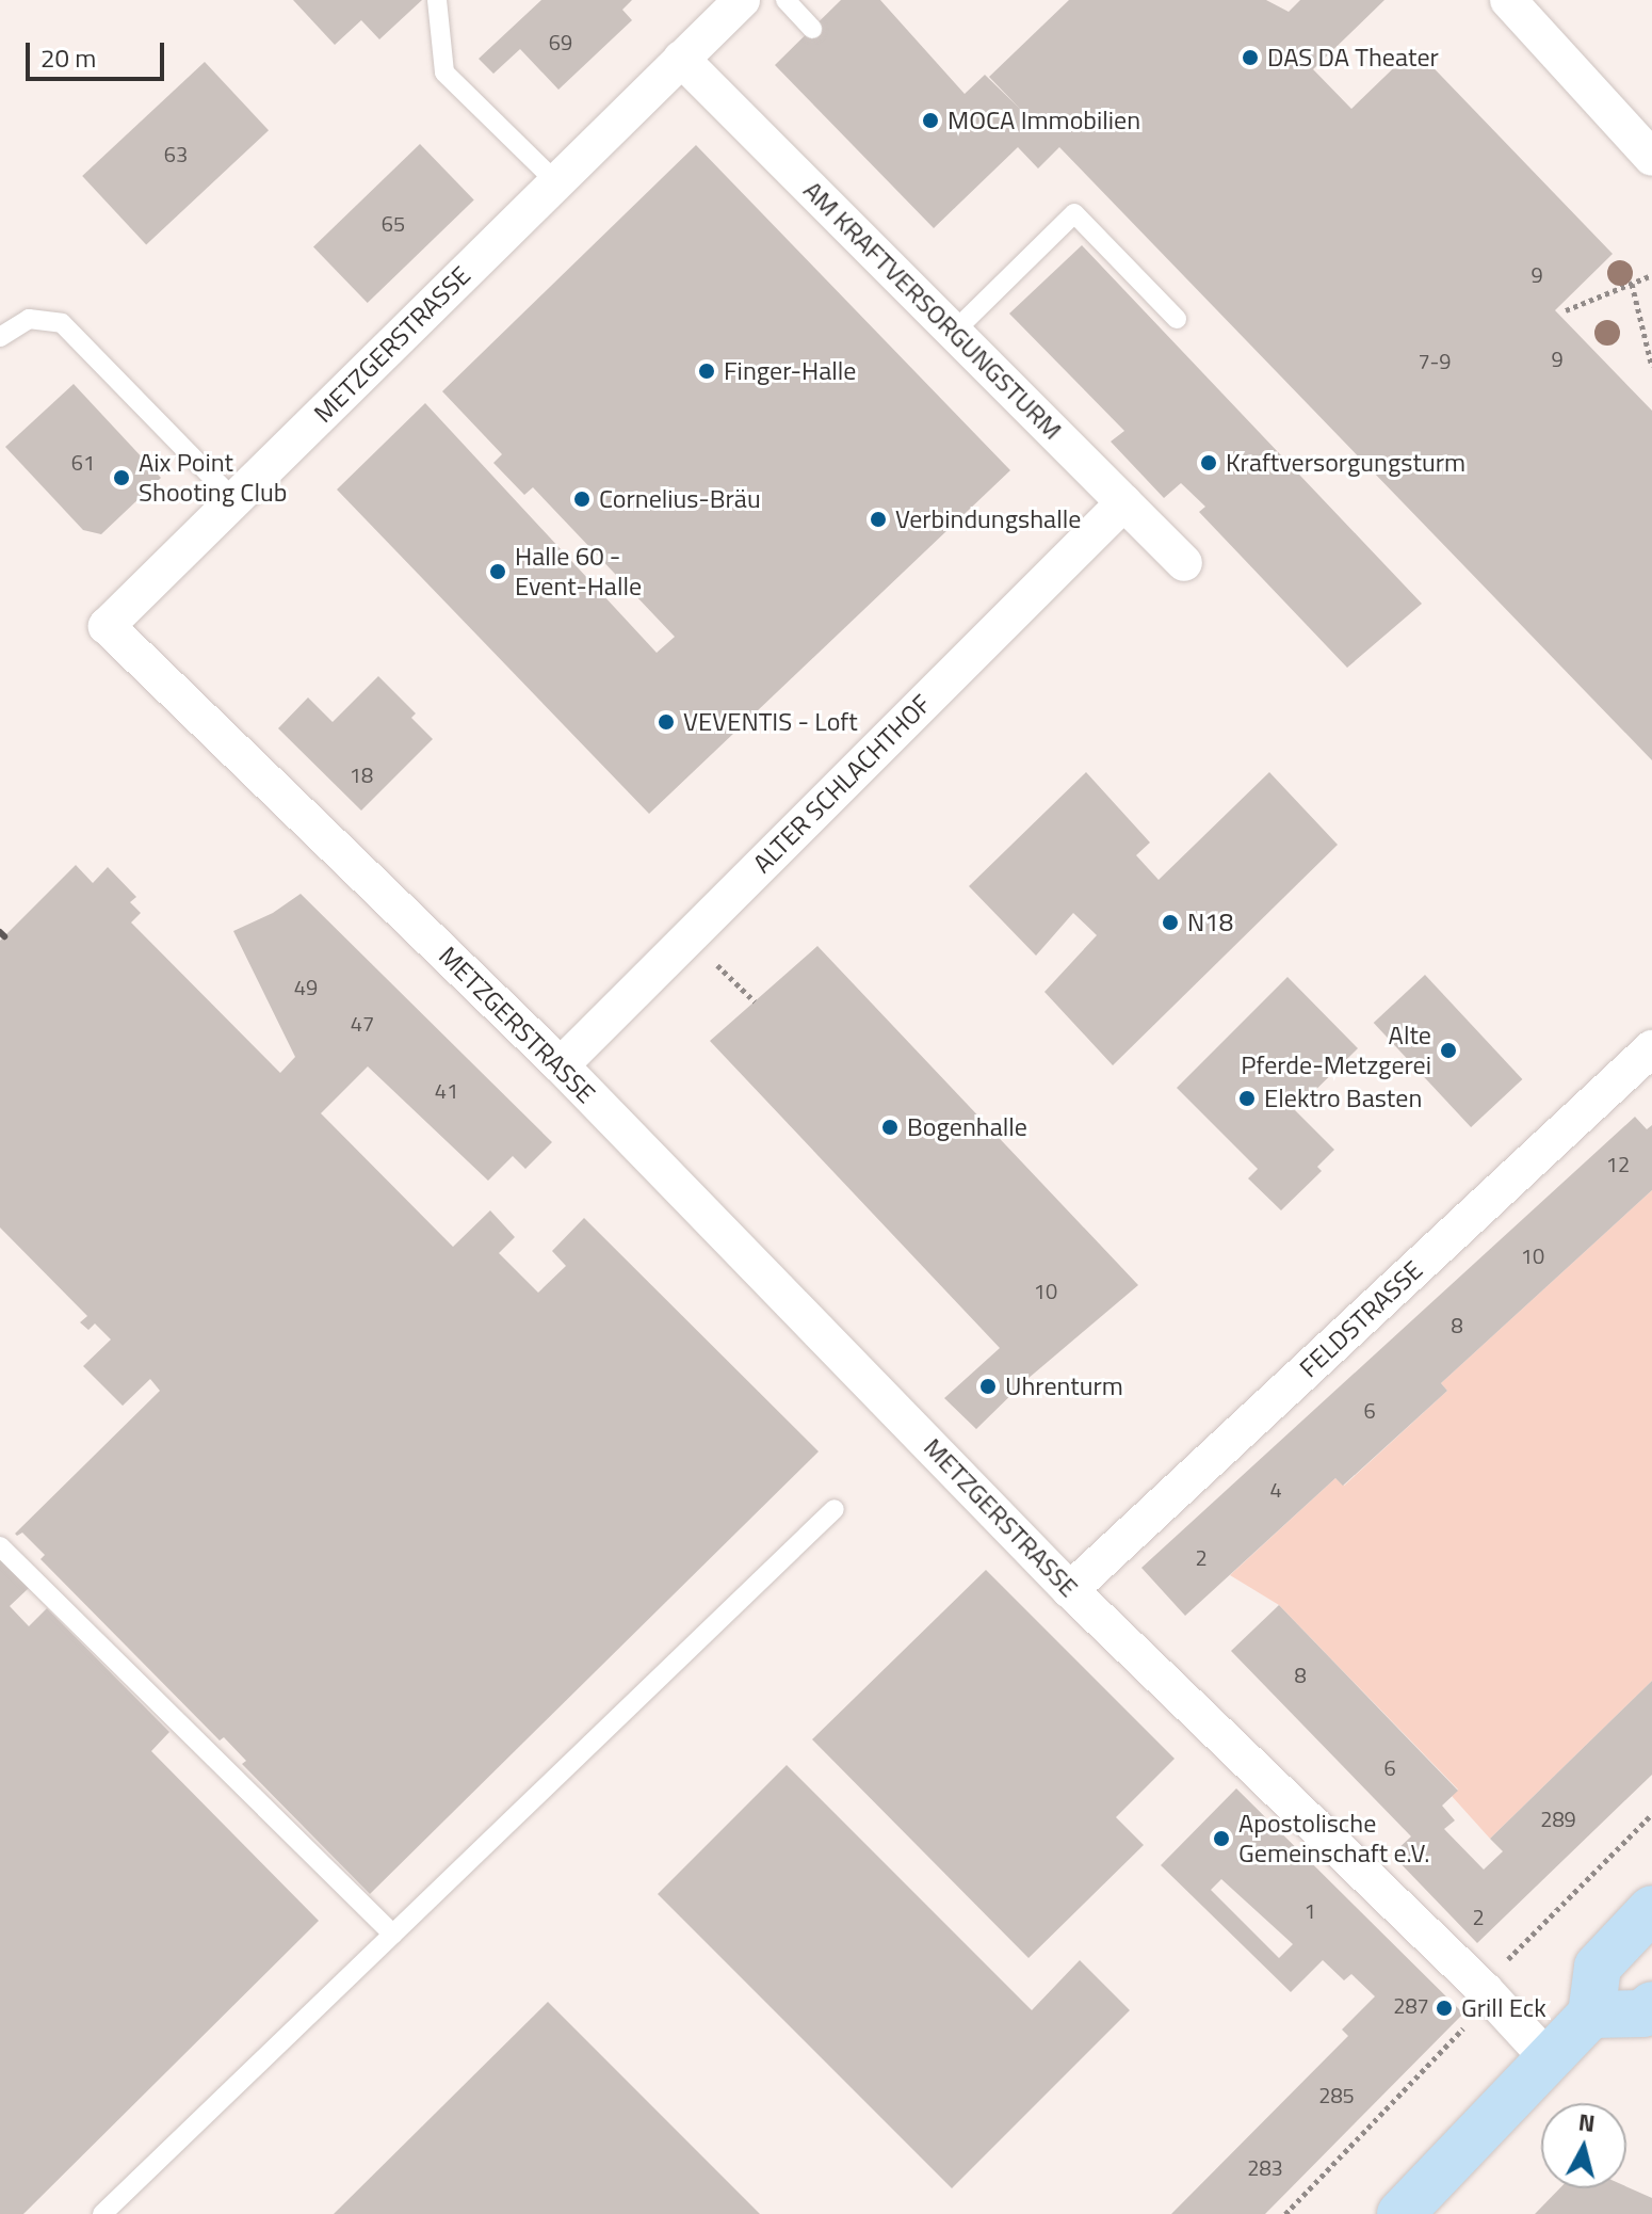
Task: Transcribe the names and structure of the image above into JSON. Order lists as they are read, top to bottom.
{
  "streets": {
    "street": [
      "AM KRAFTVERSORGUNGSTURM",
      "METZGERSTRASSE",
      "ALTER SCHLACHTHOF",
      "FELDSTRASSE"
    ]
  },
  "crossings": [
    ["AM KRAFTVERSORGUNGSTURM", "METZGERSTRASSE"],
    ["AM KRAFTVERSORGUNGSTURM", "ALTER SCHLACHTHOF"],
    ["METZGERSTRASSE", "ALTER SCHLACHTHOF"],
    ["METZGERSTRASSE", "FELDSTRASSE"]
  ],
  "places": [
    "DAS DA Theater",
    "MOCA Immobilien",
    "Finger-Halle",
    "Kraftversorgungsturm",
    "Aix Point Shooting Club",
    "Cornelius-Bräu",
    "Verbindungshalle",
    "Halle 60 - Event-Halle",
    "VEVENTIS - Loft",
    "N18",
    "Alte Pferde-Metzgerei",
    "Elektro Basten",
    "Bogenhalle",
    "Uhrenturm",
    "Apostolische Gemeinschaft e.V.",
    "Grill Eck"
  ],
  "house_numbers": [
    "69",
    "63",
    "65",
    "9",
    "9",
    "7-9",
    "61",
    "18",
    "49",
    "47",
    "41",
    "12",
    "10",
    "10",
    "8",
    "6",
    "4",
    "2",
    "8",
    "6",
    "289",
    "1",
    "2",
    "287",
    "285",
    "283"
  ],
  "scale_bar": "20 m",
  "north": "top"
}
